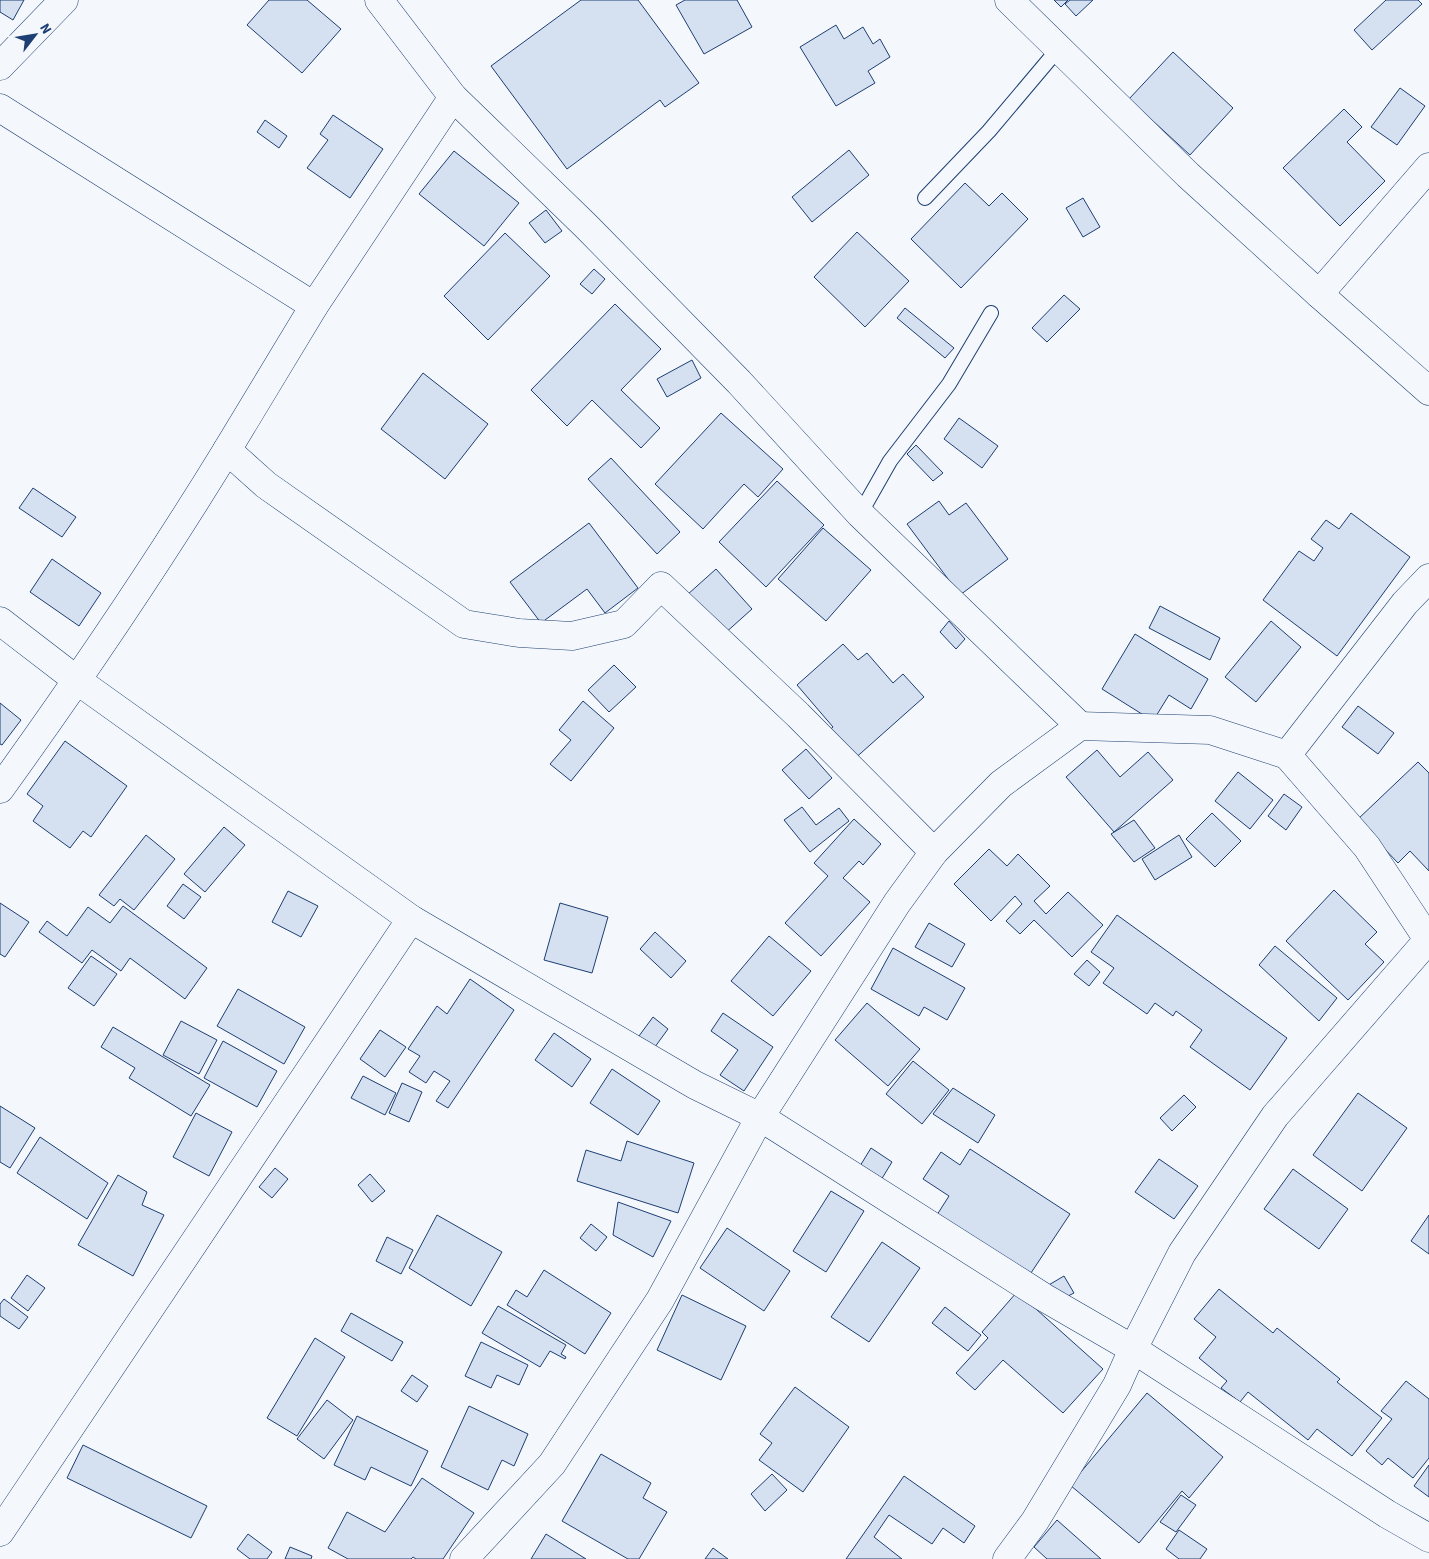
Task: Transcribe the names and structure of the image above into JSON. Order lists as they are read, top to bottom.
{
  "north": "top right"
}
